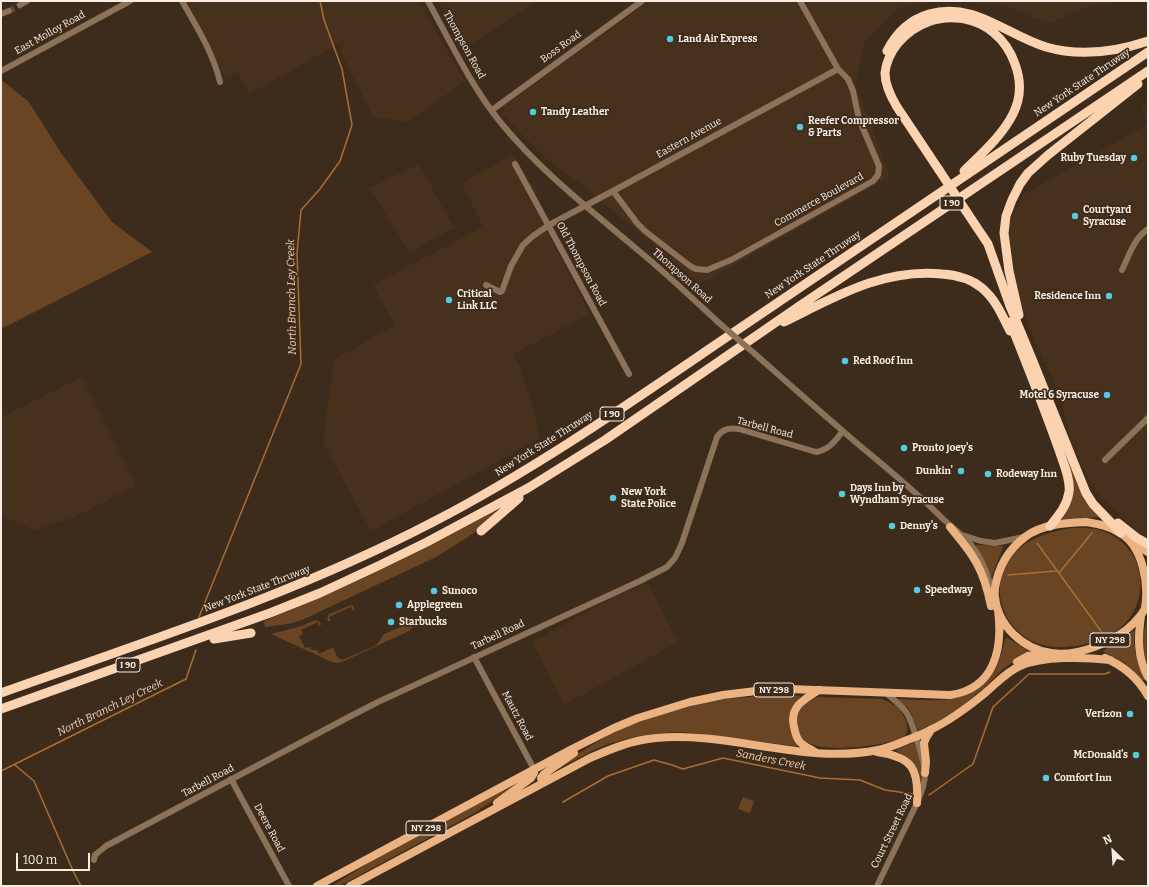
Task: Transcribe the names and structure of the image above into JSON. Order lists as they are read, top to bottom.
{
  "streets": {
    "highway": ["New York State Thruway", "I 90"],
    "main road": ["NY 298"],
    "street": [
      "East Molloy Road",
      "Thompson Road",
      "Boss Road",
      "Eastern Avenue",
      "Commerce Boulevard",
      "Old Thompson Road",
      "Tarbell Road",
      "Mautz Road",
      "Deere Road",
      "Court Street Road"
    ]
  },
  "crossings": [
    ["Thompson Road", "Boss Road"],
    ["Thompson Road", "Eastern Avenue"],
    ["Thompson Road", "Tarbell Road"],
    ["Thompson Road", "NY 298"],
    ["Eastern Avenue", "Commerce Boulevard"],
    ["Eastern Avenue", "Old Thompson Road"],
    ["Tarbell Road", "Mautz Road"],
    ["Tarbell Road", "Deere Road"],
    ["NY 298", "Mautz Road"],
    ["NY 298", "Court Street Road"]
  ],
  "water": ["North Branch Ley Creek", "Sanders Creek"],
  "places": [
    "Land Air Express",
    "Tandy Leather",
    "Reefer Compressor & Parts",
    "Ruby Tuesday",
    "Courtyard Syracuse",
    "Residence Inn",
    "Critical Link LLC",
    "Red Roof Inn",
    "Motel 6 Syracuse",
    "Pronto Joey's",
    "Dunkin'",
    "Rodeway Inn",
    "Days Inn by Wyndham Syracuse",
    "New York State Police",
    "Denny's",
    "Speedway",
    "Sunoco",
    "Applegreen",
    "Starbucks",
    "Verizon",
    "McDonald's",
    "Comfort Inn"
  ],
  "scale_bar": "100 m",
  "north": "top left"
}
